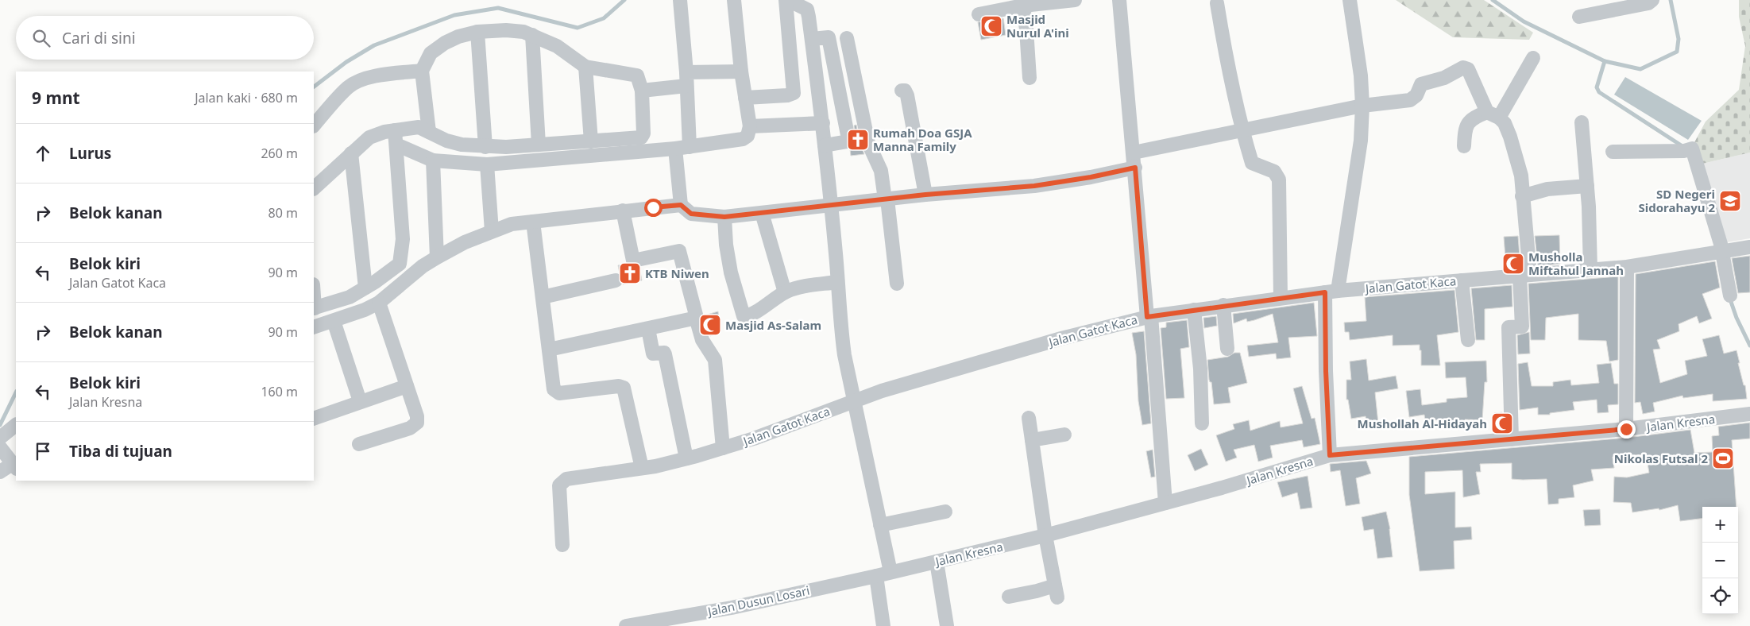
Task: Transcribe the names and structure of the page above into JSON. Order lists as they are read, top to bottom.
{
  "streets": {
    "street": ["Jalan Gatot Kaca", "Jalan Kresna", "Jalan Dusun Losari"]
  },
  "crossings": [
    ["Jalan Kresna", "Jalan Dusun Losari"]
  ],
  "places": {
    "mosque": [
      "Masjid Nurul A'ini",
      "Musholla Miftahul Jannah",
      "Masjid As-Salam",
      "Mushollah Al-Hidayah"
    ],
    "church": ["Rumah Doa GSJA Manna Family", "KTB Niwen"],
    "school or university": ["SD Negeri Sidorahayu 2"],
    "sports": ["Nikolas Futsal 2"]
  },
  "page": {
    "search": "Cari di sini",
    "heading": ["9 mnt", "Jalan kaki · 680 m"],
    "list": [
      ["Lurus", "260 m"],
      ["Belok kanan", "80 m"],
      ["Belok kiri", "Jalan Gatot Kaca", "90 m"],
      ["Belok kanan", "90 m"],
      ["Belok kiri", "Jalan Kresna", "160 m"],
      "Tiba di tujuan"
    ],
    "map_buttons": ["+", "−"]
  }
}
